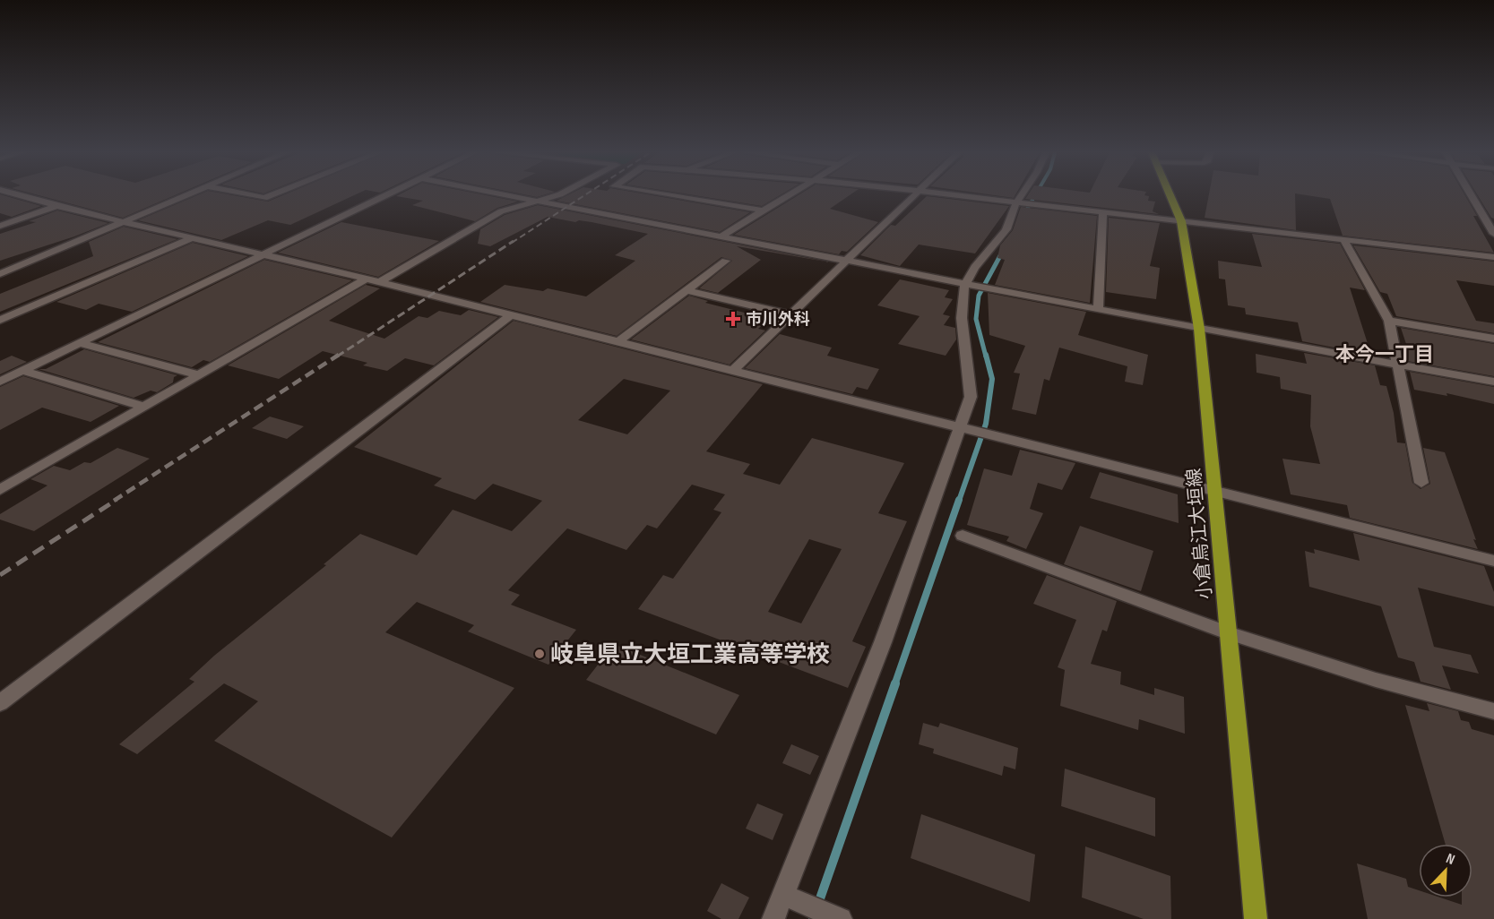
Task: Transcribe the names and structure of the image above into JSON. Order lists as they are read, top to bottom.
{
  "streets": {
    "main road": ["小倉烏江大垣線"]
  },
  "districts": ["本今一丁目"],
  "places": {
    "health": ["市川外科"],
    "other": ["岐阜県立大垣工業高等学校"]
  },
  "north": "top right"
}
